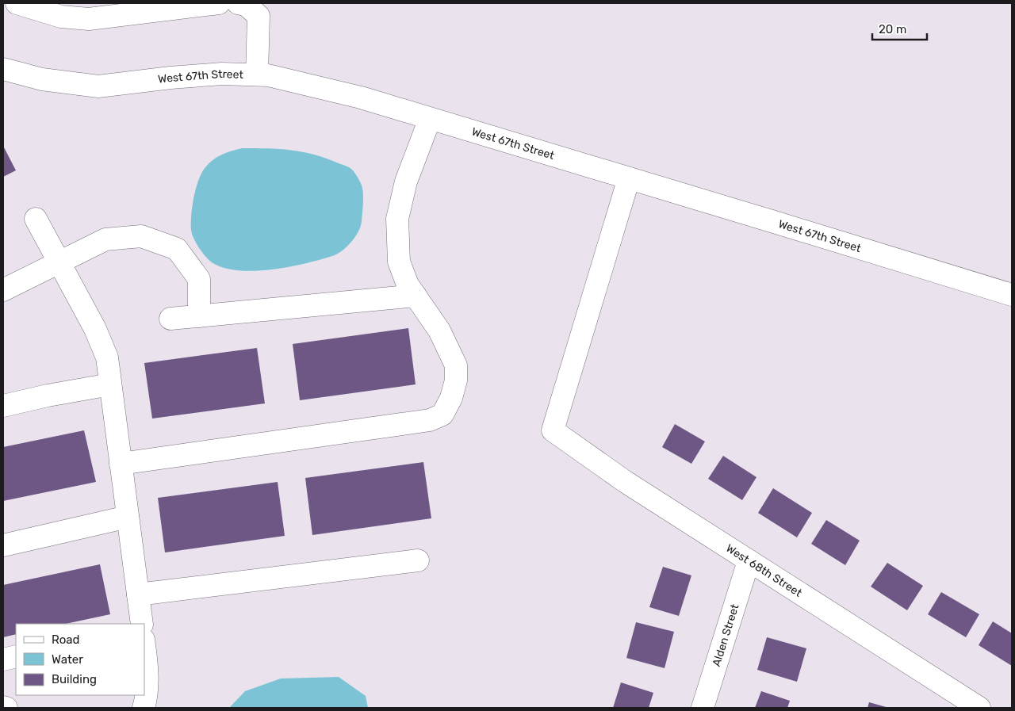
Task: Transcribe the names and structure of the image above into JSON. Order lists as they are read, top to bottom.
{
  "streets": {
    "street": ["West 67th Street", "West 68th Street", "Alden Street"]
  },
  "crossings": [
    ["West 67th Street", "West 68th Street"],
    ["West 68th Street", "Alden Street"]
  ],
  "legend": ["Road", "Water", "Building"],
  "scale_bar": "20 m"
}
